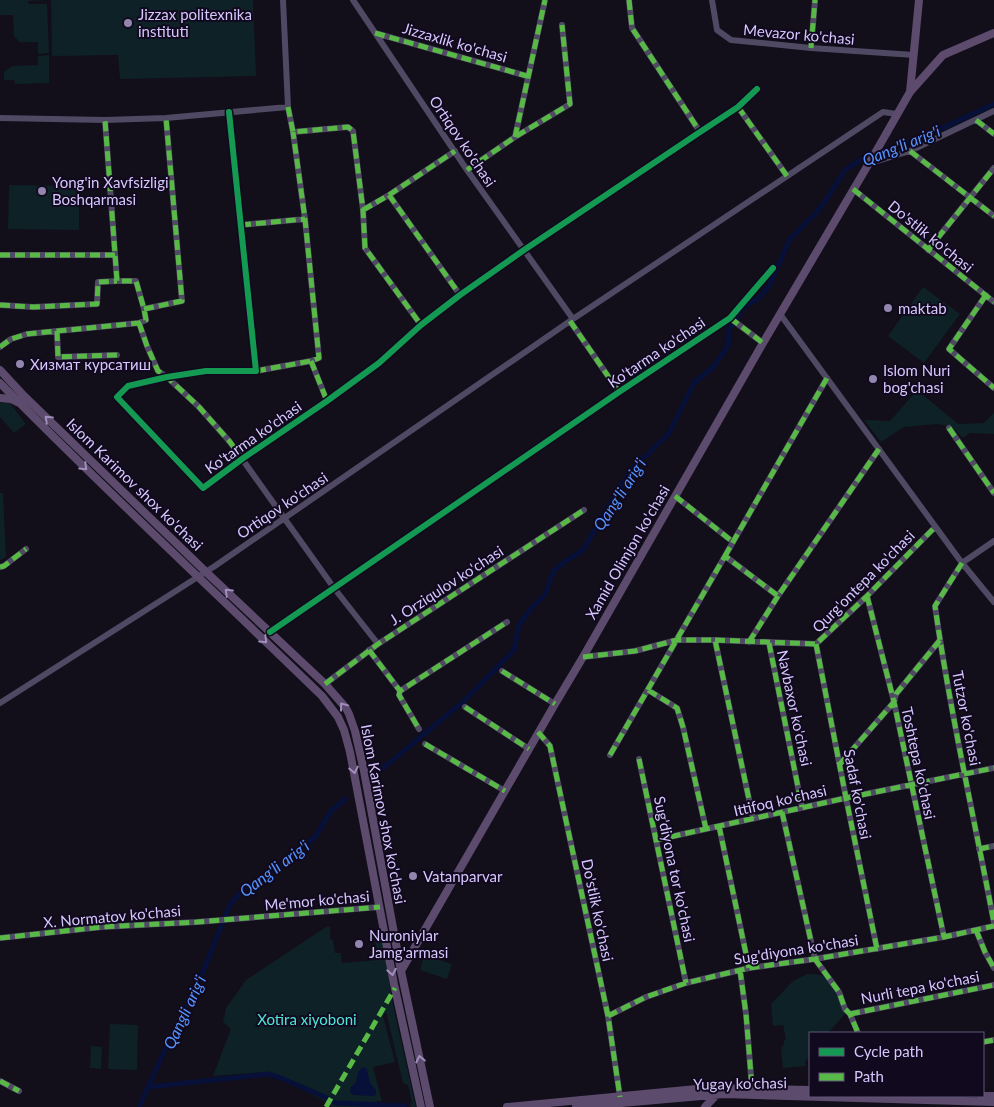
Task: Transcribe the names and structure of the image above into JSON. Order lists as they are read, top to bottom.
{
  "streets": {
    "main road": ["Islom Karimov shox ko'chasi", "Xamid Olimjon ko'chasi", "Yugay ko'chasi"],
    "street": [
      "Mevazor ko'chasi",
      "Jizzaxlik ko'chasi",
      "Ortiqov ko'chasi",
      "Do'stlik ko'chasi",
      "Ko'tarma ko'chasi",
      "Qurg'ontepa ko'chasi",
      "J. Orziqulov ko'chasi",
      "Navbaxor ko'chasi",
      "Tutzor ko'chasi",
      "Toshtepa ko'chasi",
      "Sadaf ko'chasi",
      "Ittifoq ko'chasi",
      "Sug'diyona tor ko'chasi",
      "Me'mor ko'chasi",
      "X. Normatov ko'chasi",
      "Sug'diyona ko'chasi",
      "Nurli tepa ko'chasi"
    ]
  },
  "crossings": [
    ["Jizzaxlik ko'chasi", "Ortiqov ko'chasi"],
    ["Ortiqov ko'chasi", "Ko'tarma ko'chasi"],
    ["Ortiqov ko'chasi", "Islom Karimov shox ko'chasi"],
    ["Ortiqov ko'chasi", "Xamid Olimjon ko'chasi"],
    ["Do'stlik ko'chasi", "Xamid Olimjon ko'chasi"],
    ["Do'stlik ko'chasi", "Sug'diyona ko'chasi"],
    ["Do'stlik ko'chasi", "Yugay ko'chasi"],
    ["Ko'tarma ko'chasi", "Islom Karimov shox ko'chasi"],
    ["Islom Karimov shox ko'chasi", "Xamid Olimjon ko'chasi"],
    ["Islom Karimov shox ko'chasi", "J. Orziqulov ko'chasi"],
    ["Islom Karimov shox ko'chasi", "Me'mor ko'chasi"],
    ["Xamid Olimjon ko'chasi", "Qurg'ontepa ko'chasi"],
    ["Qurg'ontepa ko'chasi", "Navbaxor ko'chasi"],
    ["Qurg'ontepa ko'chasi", "Toshtepa ko'chasi"],
    ["Qurg'ontepa ko'chasi", "Sadaf ko'chasi"],
    ["Navbaxor ko'chasi", "Ittifoq ko'chasi"],
    ["Tutzor ko'chasi", "Ittifoq ko'chasi"],
    ["Tutzor ko'chasi", "Sug'diyona ko'chasi"],
    ["Toshtepa ko'chasi", "Ittifoq ko'chasi"],
    ["Toshtepa ko'chasi", "Sug'diyona ko'chasi"],
    ["Sadaf ko'chasi", "Ittifoq ko'chasi"],
    ["Sadaf ko'chasi", "Sug'diyona ko'chasi"],
    ["Ittifoq ko'chasi", "Sug'diyona tor ko'chasi"],
    ["Ittifoq ko'chasi", "Sug'diyona ko'chasi"],
    ["Sug'diyona tor ko'chasi", "Sug'diyona ko'chasi"],
    ["Me'mor ko'chasi", "X. Normatov ko'chasi"]
  ],
  "water": ["Qang'li arig'i", "Qangli arig'i"],
  "parks": ["Xotira xiyoboni"],
  "places": [
    "Jizzax politexnika instituti",
    "Yong'in Xavfsizligi Boshqarmasi",
    "maktab",
    "Хизмат курсатиш",
    "Islom Nuri bog'chasi",
    "Vatanparvar",
    "Nuroniylar Jamg'armasi"
  ],
  "legend": ["Cycle path", "Path"]
}
